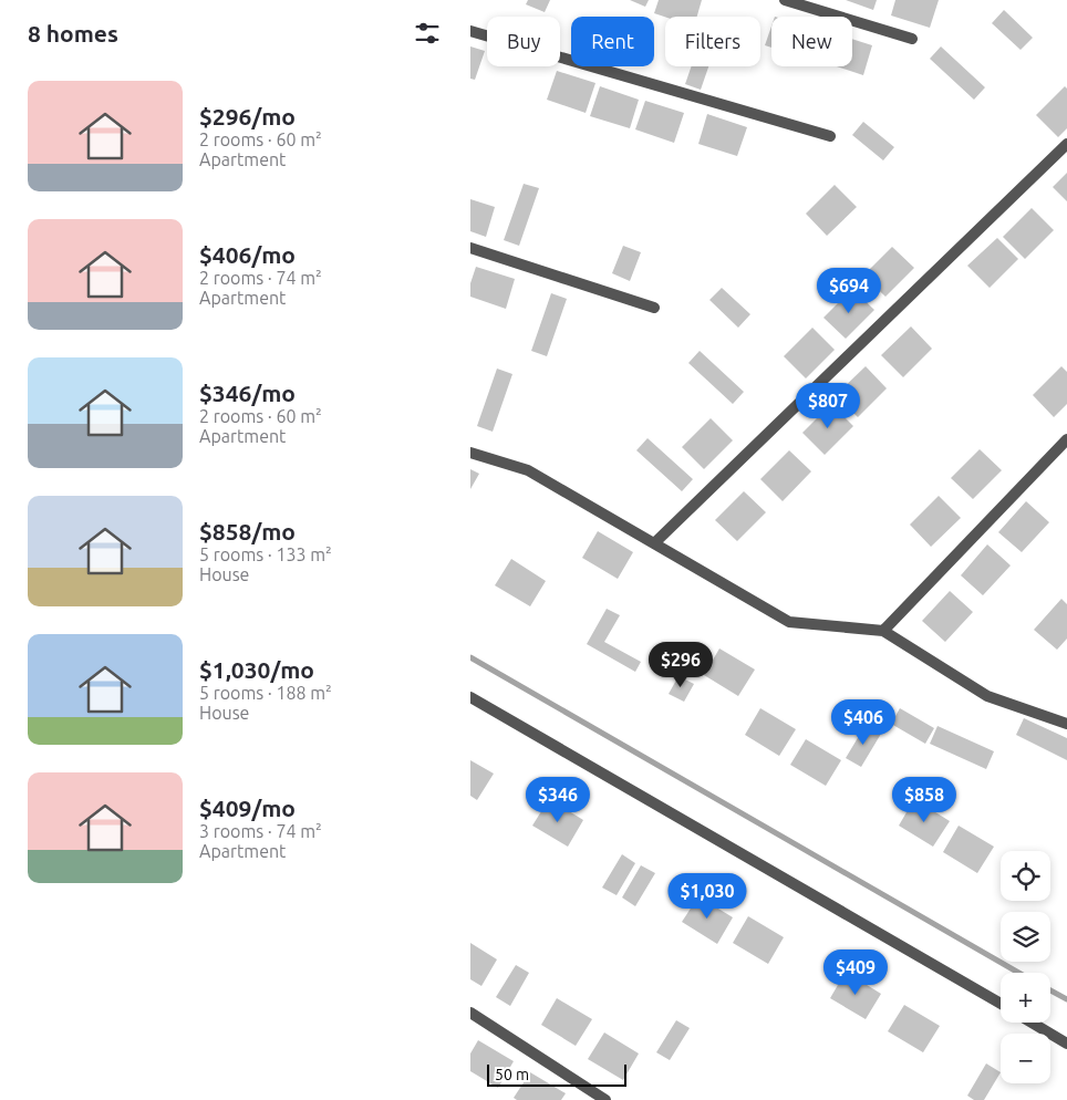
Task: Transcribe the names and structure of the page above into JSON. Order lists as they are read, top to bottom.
{
  "scale_bar": "50 m",
  "page": {
    "heading": "8 homes",
    "chip": [
      "Buy",
      "Rent",
      "Filters",
      "New"
    ],
    "list": [
      {
        "name": "$296/mo",
        "note": "2 rooms · 60 m² · Apartment"
      },
      {
        "name": "$406/mo",
        "note": "2 rooms · 74 m² · Apartment"
      },
      {
        "name": "$346/mo",
        "note": "2 rooms · 60 m² · Apartment"
      },
      {
        "name": "$858/mo",
        "note": "5 rooms · 133 m² · House"
      },
      {
        "name": "$1,030/mo",
        "note": "5 rooms · 188 m² · House"
      },
      {
        "name": "$409/mo",
        "note": "3 rooms · 74 m² · Apartment"
      }
    ],
    "price": [
      "$694",
      "$807",
      "$296",
      "$406",
      "$346",
      "$858",
      "$1,030",
      "$409"
    ],
    "map_buttons": ["+", "−"],
    "scale": "50 m"
  }
}
